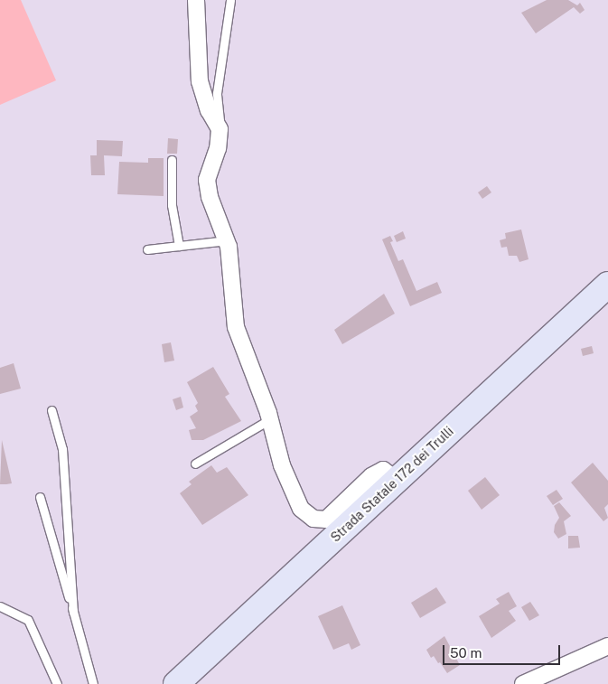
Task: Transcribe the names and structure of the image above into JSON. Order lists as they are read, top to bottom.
{
  "streets": {
    "main road": ["Strada Statale 172 dei Trulli"]
  },
  "scale_bar": "50 m"
}
